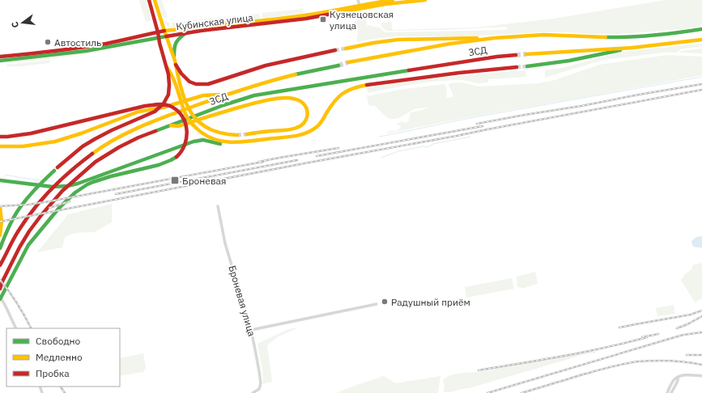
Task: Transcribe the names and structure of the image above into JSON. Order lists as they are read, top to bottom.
{
  "streets": {
    "main road": ["Кубинская улица", "ЗСД"],
    "street": ["Броневая улица"]
  },
  "places": {
    "transit": ["Кузнецовская улица", "Броневая"],
    "other": ["Автостиль", "Радушный приём"]
  },
  "legend": ["Свободно", "Медленно", "Пробка"],
  "north": "left"
}
